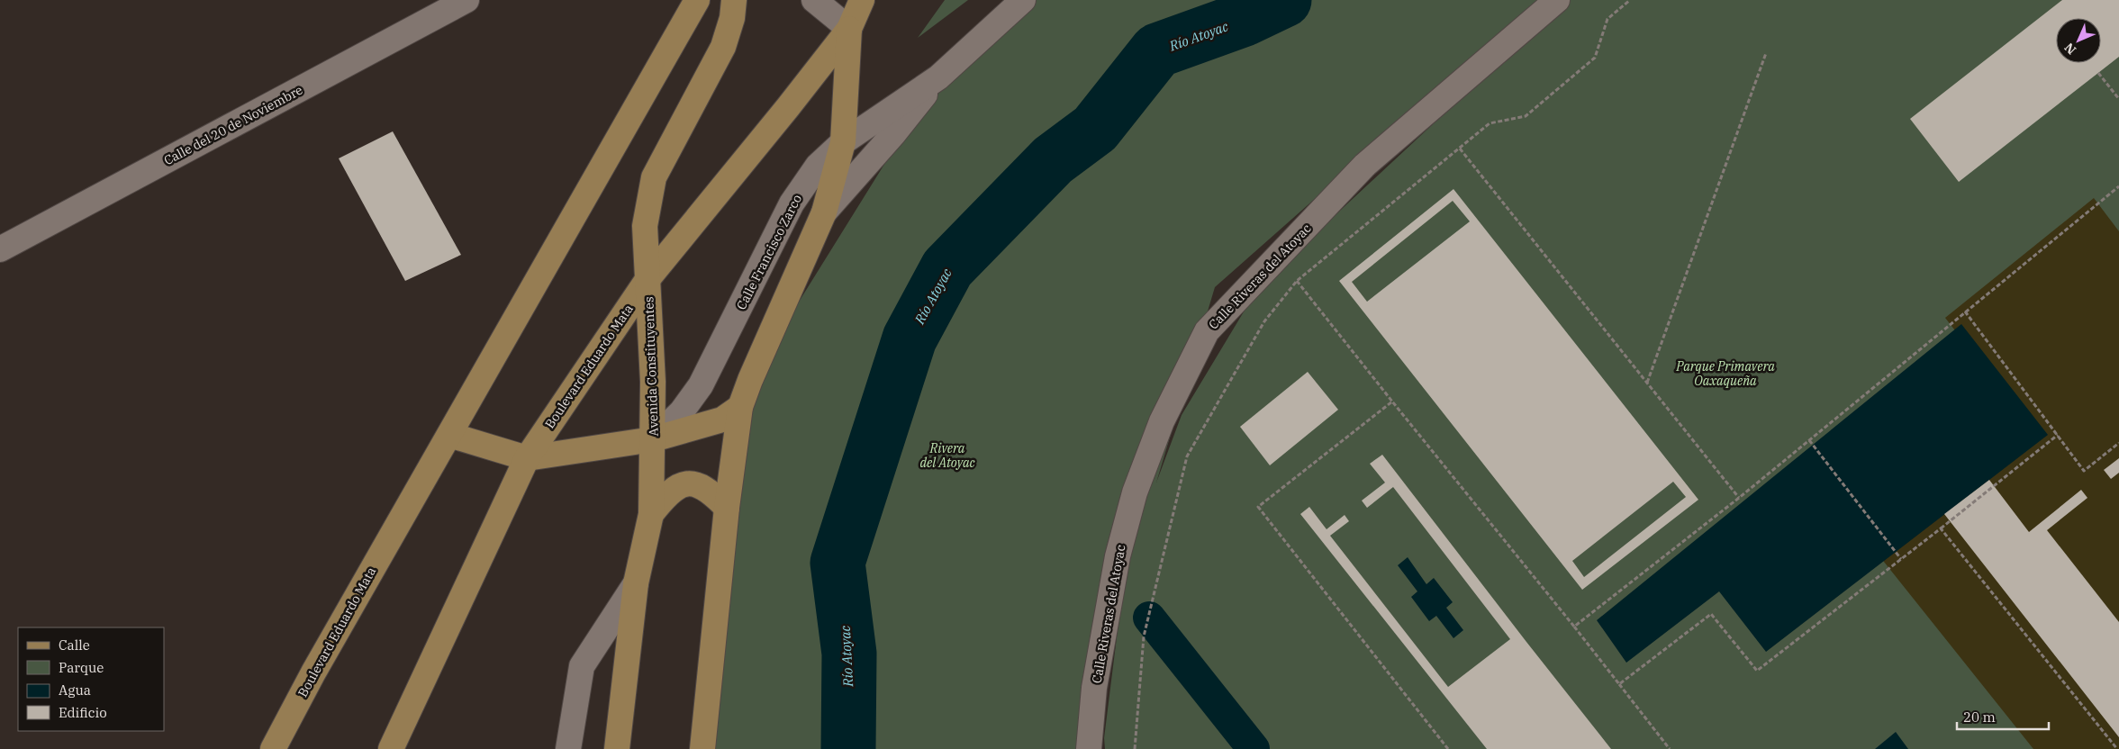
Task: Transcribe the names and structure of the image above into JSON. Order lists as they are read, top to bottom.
{
  "streets": {
    "main road": ["Boulevard Eduardo Mata", "Avenida Constituyentes"],
    "street": ["Calle del 20 de Noviembre", "Calle Francisco Zarco", "Calle Riveras del Atoyac"]
  },
  "crossings": [
    ["Calle Francisco Zarco", "Avenida Constituyentes"],
    ["Boulevard Eduardo Mata", "Avenida Constituyentes"]
  ],
  "water": ["Río Atoyac"],
  "parks": ["Parque Primavera Oaxaqueña", "Rivera del Atoyac"],
  "legend": [
    "Calle",
    "Parque",
    "Agua",
    "Edificio"
  ],
  "scale_bar": "20 m",
  "north": "bottom left"
}
